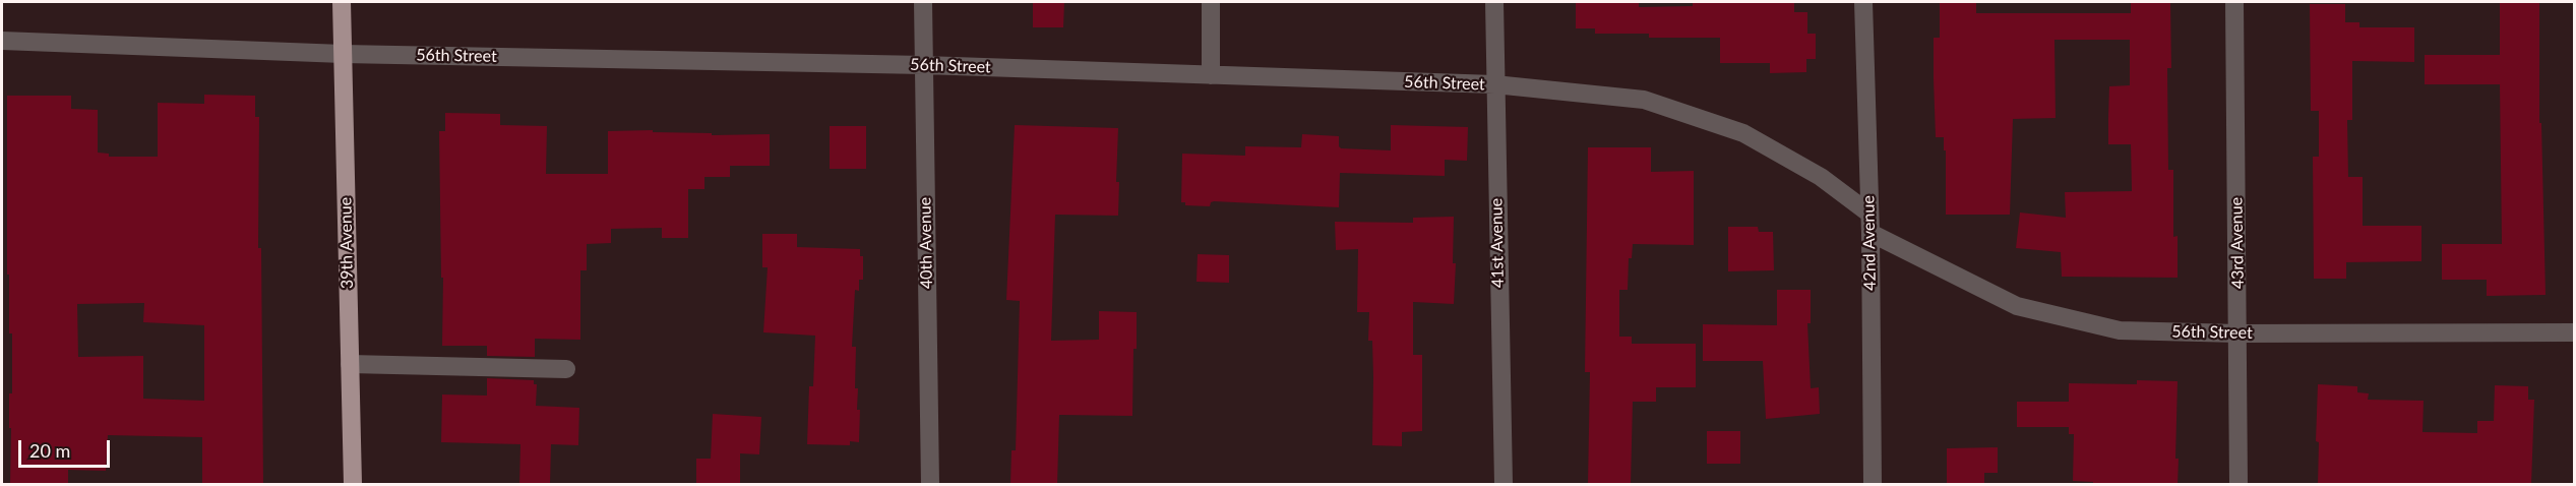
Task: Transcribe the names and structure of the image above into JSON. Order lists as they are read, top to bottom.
{
  "streets": {
    "main road": ["39th Avenue"],
    "street": [
      "56th Street",
      "40th Avenue",
      "41st Avenue",
      "42nd Avenue",
      "43rd Avenue"
    ]
  },
  "crossings": [
    ["56th Street", "39th Avenue"],
    ["56th Street", "40th Avenue"],
    ["56th Street", "41st Avenue"],
    ["56th Street", "42nd Avenue"],
    ["56th Street", "43rd Avenue"]
  ],
  "scale_bar": "20 m"
}
